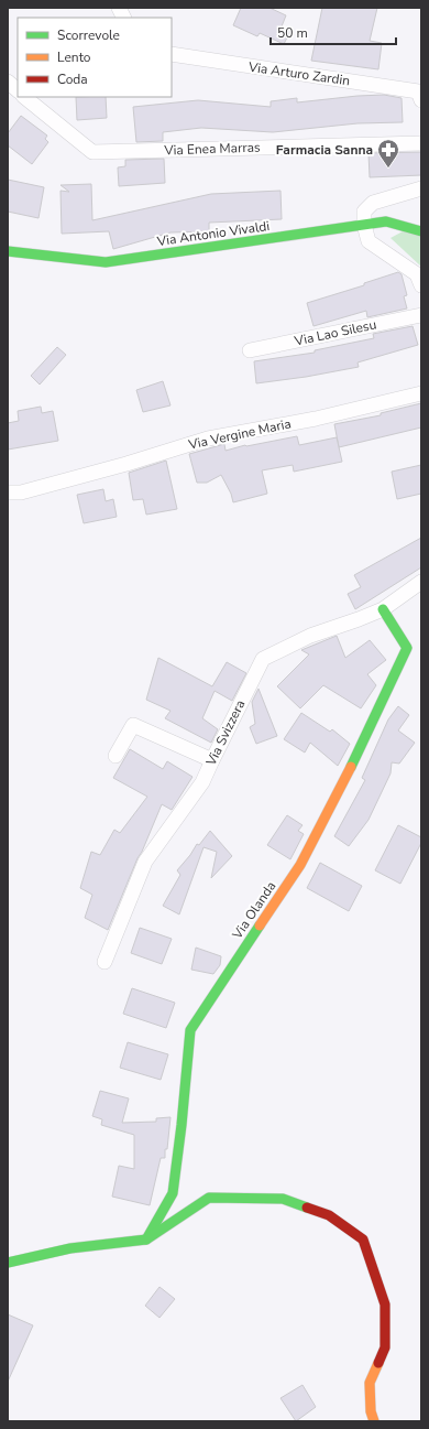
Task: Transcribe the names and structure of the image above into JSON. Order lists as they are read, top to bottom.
{
  "streets": {
    "street": [
      "Via Arturo Zardin",
      "Via Enea Marras",
      "Via Antonio Vivaldi",
      "Via Lao Silesu",
      "Via Vergine Maria",
      "Via Svizzera",
      "Via Olanda"
    ]
  },
  "crossings": [
    ["Via Svizzera", "Via Olanda"]
  ],
  "places": {
    "pharmacy": ["Farmacia Sanna"]
  },
  "legend": ["Scorrevole", "Lento", "Coda"],
  "scale_bar": "50 m"
}
